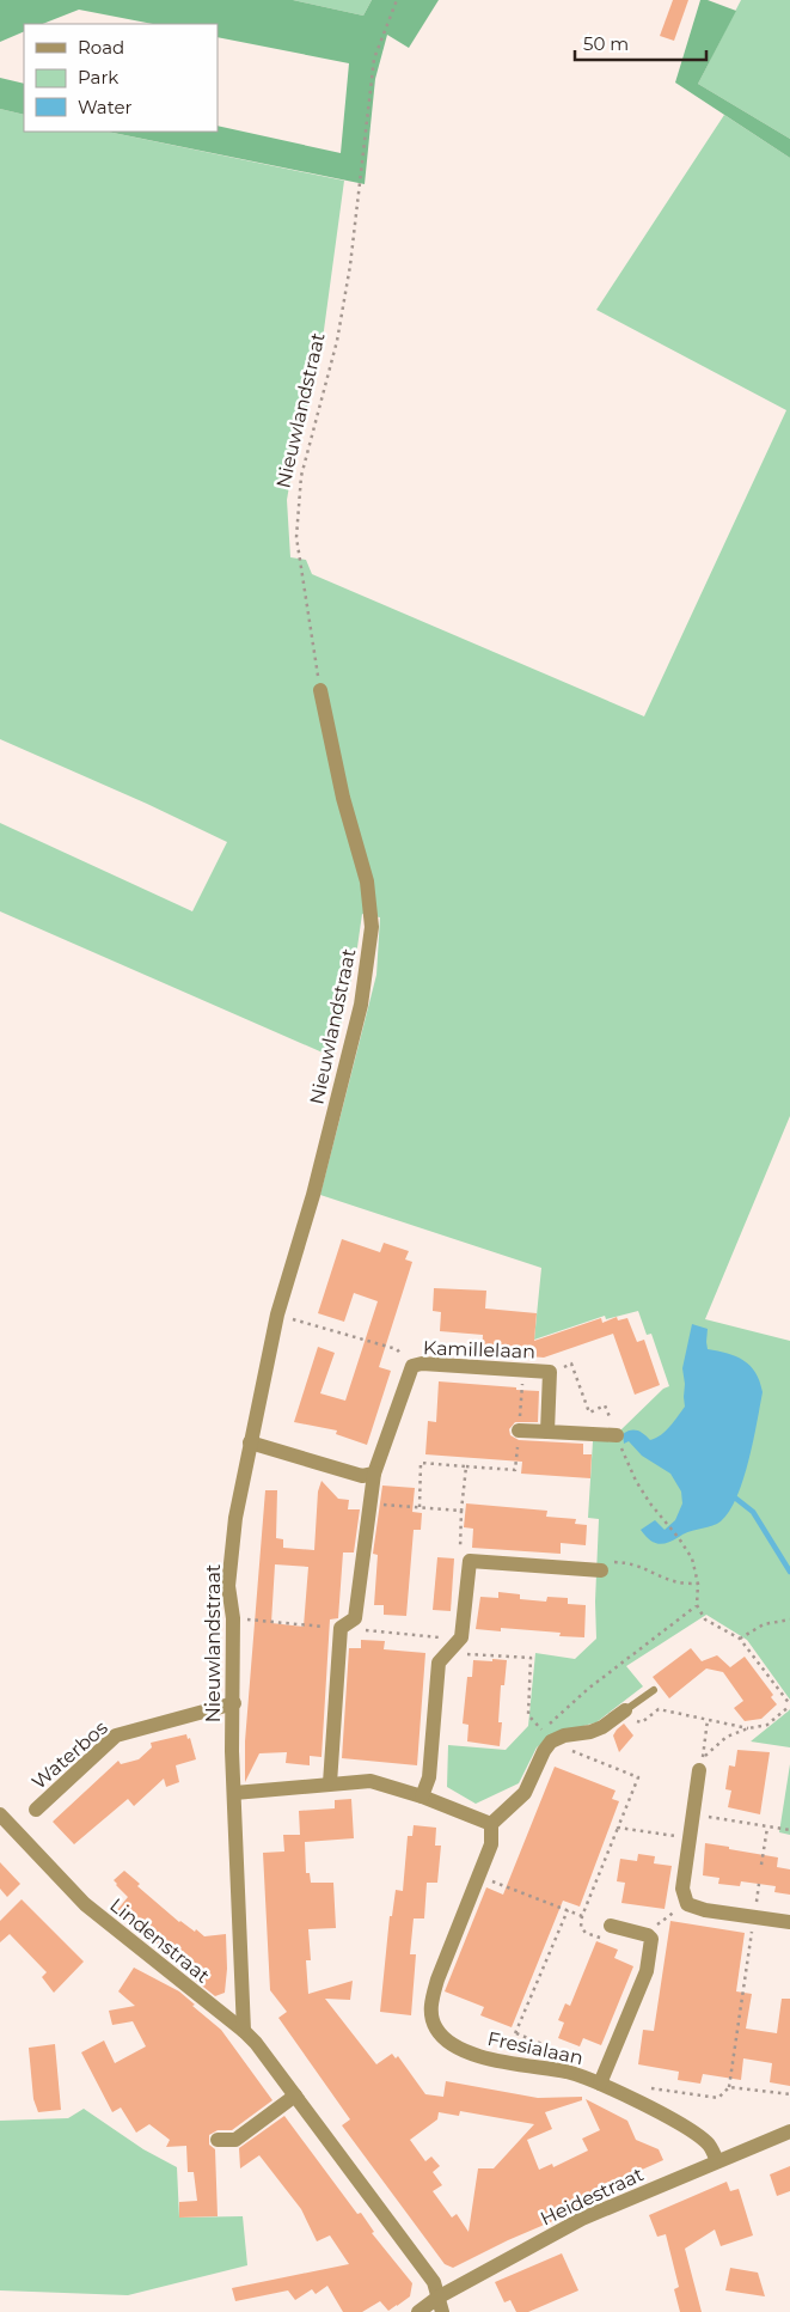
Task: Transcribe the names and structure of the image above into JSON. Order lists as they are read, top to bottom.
{
  "streets": {
    "street": [
      "Nieuwlandstraat",
      "Kamillelaan",
      "Waterbos",
      "Lindenstraat",
      "Fresialaan",
      "Heidestraat"
    ]
  },
  "crossings": [
    ["Nieuwlandstraat", "Waterbos"],
    ["Nieuwlandstraat", "Lindenstraat"],
    ["Lindenstraat", "Heidestraat"],
    ["Fresialaan", "Heidestraat"]
  ],
  "legend": ["Road", "Park", "Water"],
  "scale_bar": "50 m"
}
